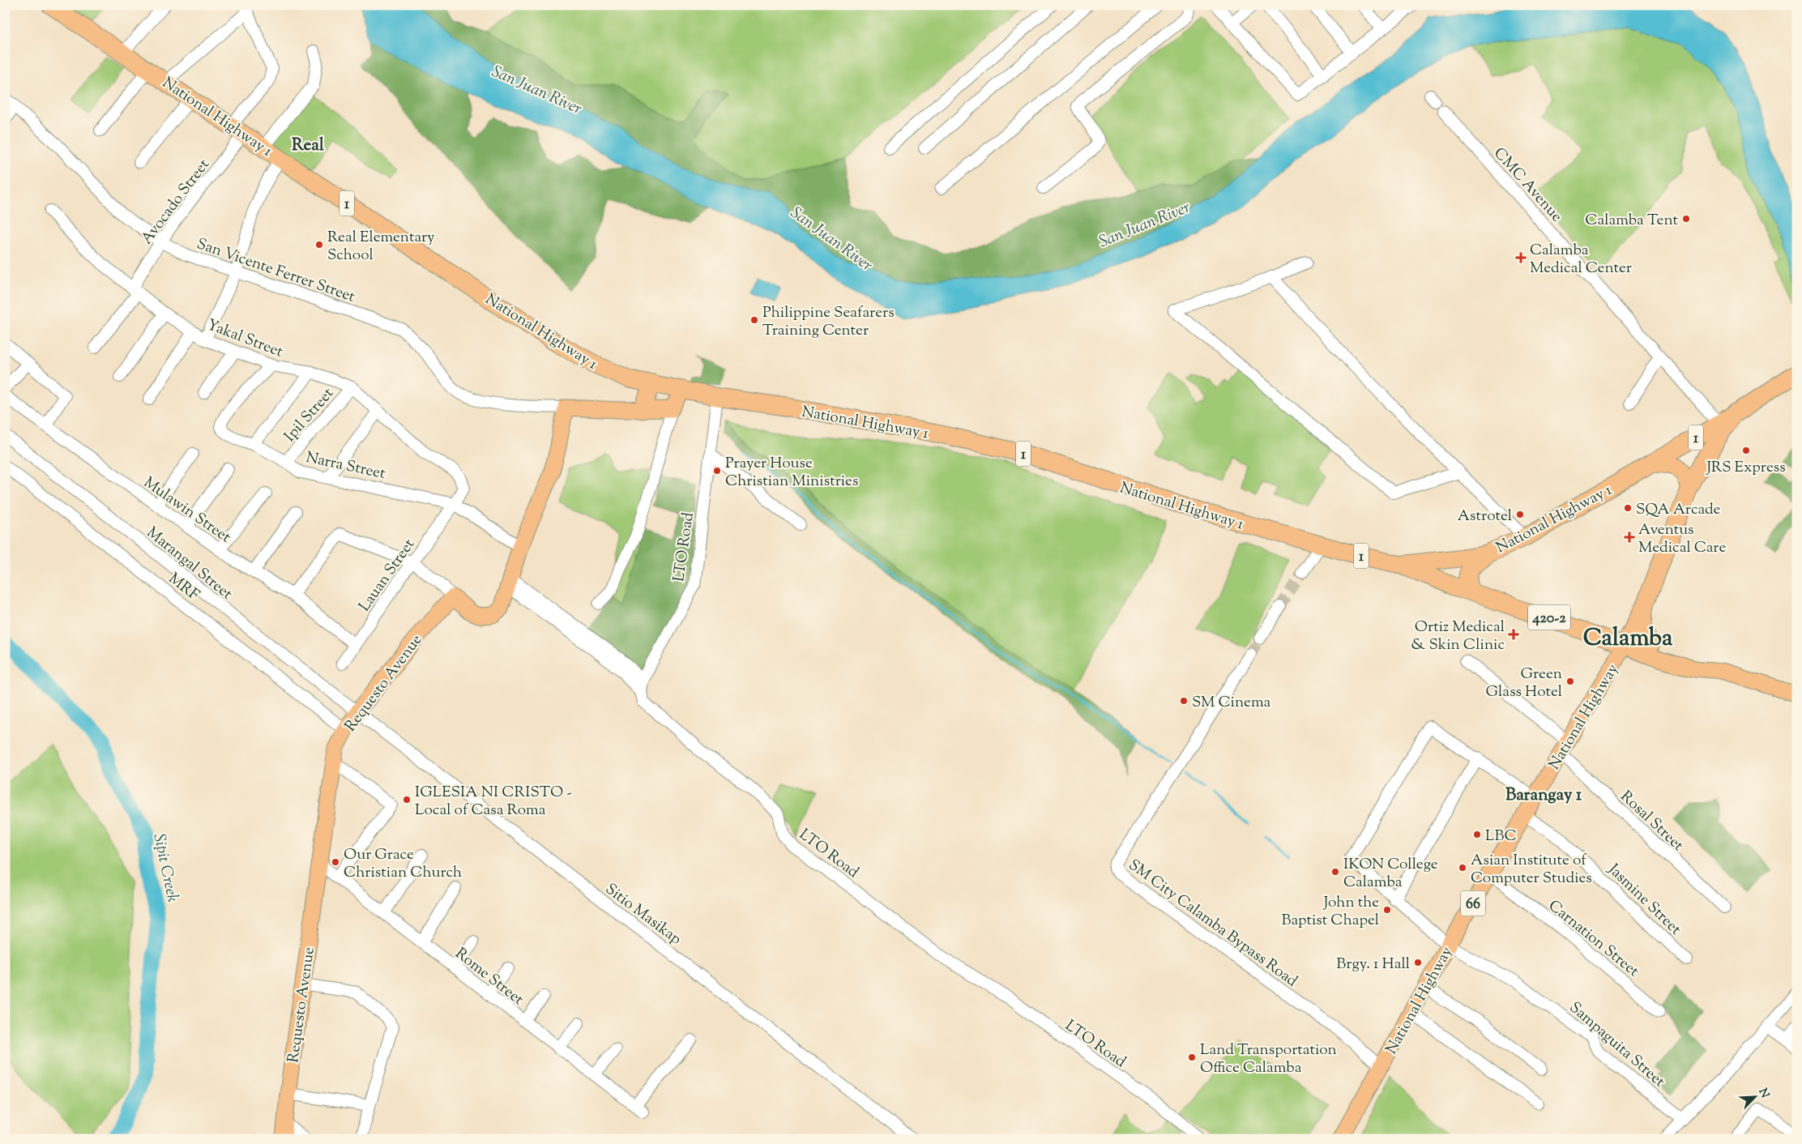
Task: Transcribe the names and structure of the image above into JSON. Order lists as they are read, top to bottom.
{
  "streets": {
    "highway": [
      "National Highway 1",
      "1",
      "420-2",
      "National Highway"
    ],
    "main road": ["Requesto Avenue", "66"],
    "street": [
      "CMC Avenue",
      "Avocado Street",
      "San Vicente Ferrer Street",
      "Yakal Street",
      "Ipil Street",
      "Narra Street",
      "Mulawin Street",
      "LTO Road",
      "Marangal Street",
      "Lauan Street",
      "MRF",
      "Rosal Street",
      "Jasmine Street",
      "Sitio Masikap",
      "SM City Calamba Bypass Road",
      "Carnation Street",
      "Rome Street",
      "Sampaguita Street"
    ]
  },
  "crossings": [
    ["National Highway 1", "CMC Avenue"],
    ["National Highway 1", "Avocado Street"],
    ["National Highway 1", "1"],
    ["National Highway 1", "LTO Road"],
    ["National Highway 1", "420-2"],
    ["National Highway 1", "National Highway"],
    ["Avocado Street", "San Vicente Ferrer Street"],
    ["Avocado Street", "Yakal Street"],
    ["1", "National Highway"],
    ["Yakal Street", "Ipil Street"],
    ["Yakal Street", "Narra Street"],
    ["Yakal Street", "Lauan Street"],
    ["Ipil Street", "Narra Street"],
    ["Narra Street", "Lauan Street"],
    ["Mulawin Street", "Lauan Street"],
    ["Marangal Street", "Requesto Avenue"],
    ["Marangal Street", "Sitio Masikap"],
    ["MRF", "Requesto Avenue"],
    ["420-2", "National Highway"],
    ["Requesto Avenue", "Sitio Masikap"],
    ["Requesto Avenue", "Rome Street"],
    ["National Highway", "Rosal Street"],
    ["National Highway", "Jasmine Street"],
    ["National Highway", "SM City Calamba Bypass Road"],
    ["National Highway", "Carnation Street"],
    ["National Highway", "Sampaguita Street"]
  ],
  "districts": ["Real", "Calamba", "Barangay 1"],
  "water": ["San Juan River", "Sipit Creek"],
  "places": {
    "other": [
      "Calamba Tent",
      "Real Elementary School",
      "Philippine Seafarers Training Center",
      "JRS Express",
      "Prayer House Christian Ministries",
      "SQA Arcade",
      "Astrotel",
      "Green Glass Hotel",
      "SM Cinema",
      "IGLESIA NI CRISTO - Local of Casa Roma",
      "LBC",
      "Our Grace Christian Church",
      "Asian Institute of Computer Studies",
      "IKON College Calamba",
      "John the Baptist Chapel",
      "Brgy. 1 Hall",
      "Land Transportation Office Calamba"
    ],
    "health": ["Calamba Medical Center", "Aventus Medical Care", "Ortiz Medical & Skin Clinic"]
  },
  "north": "top right"
}
